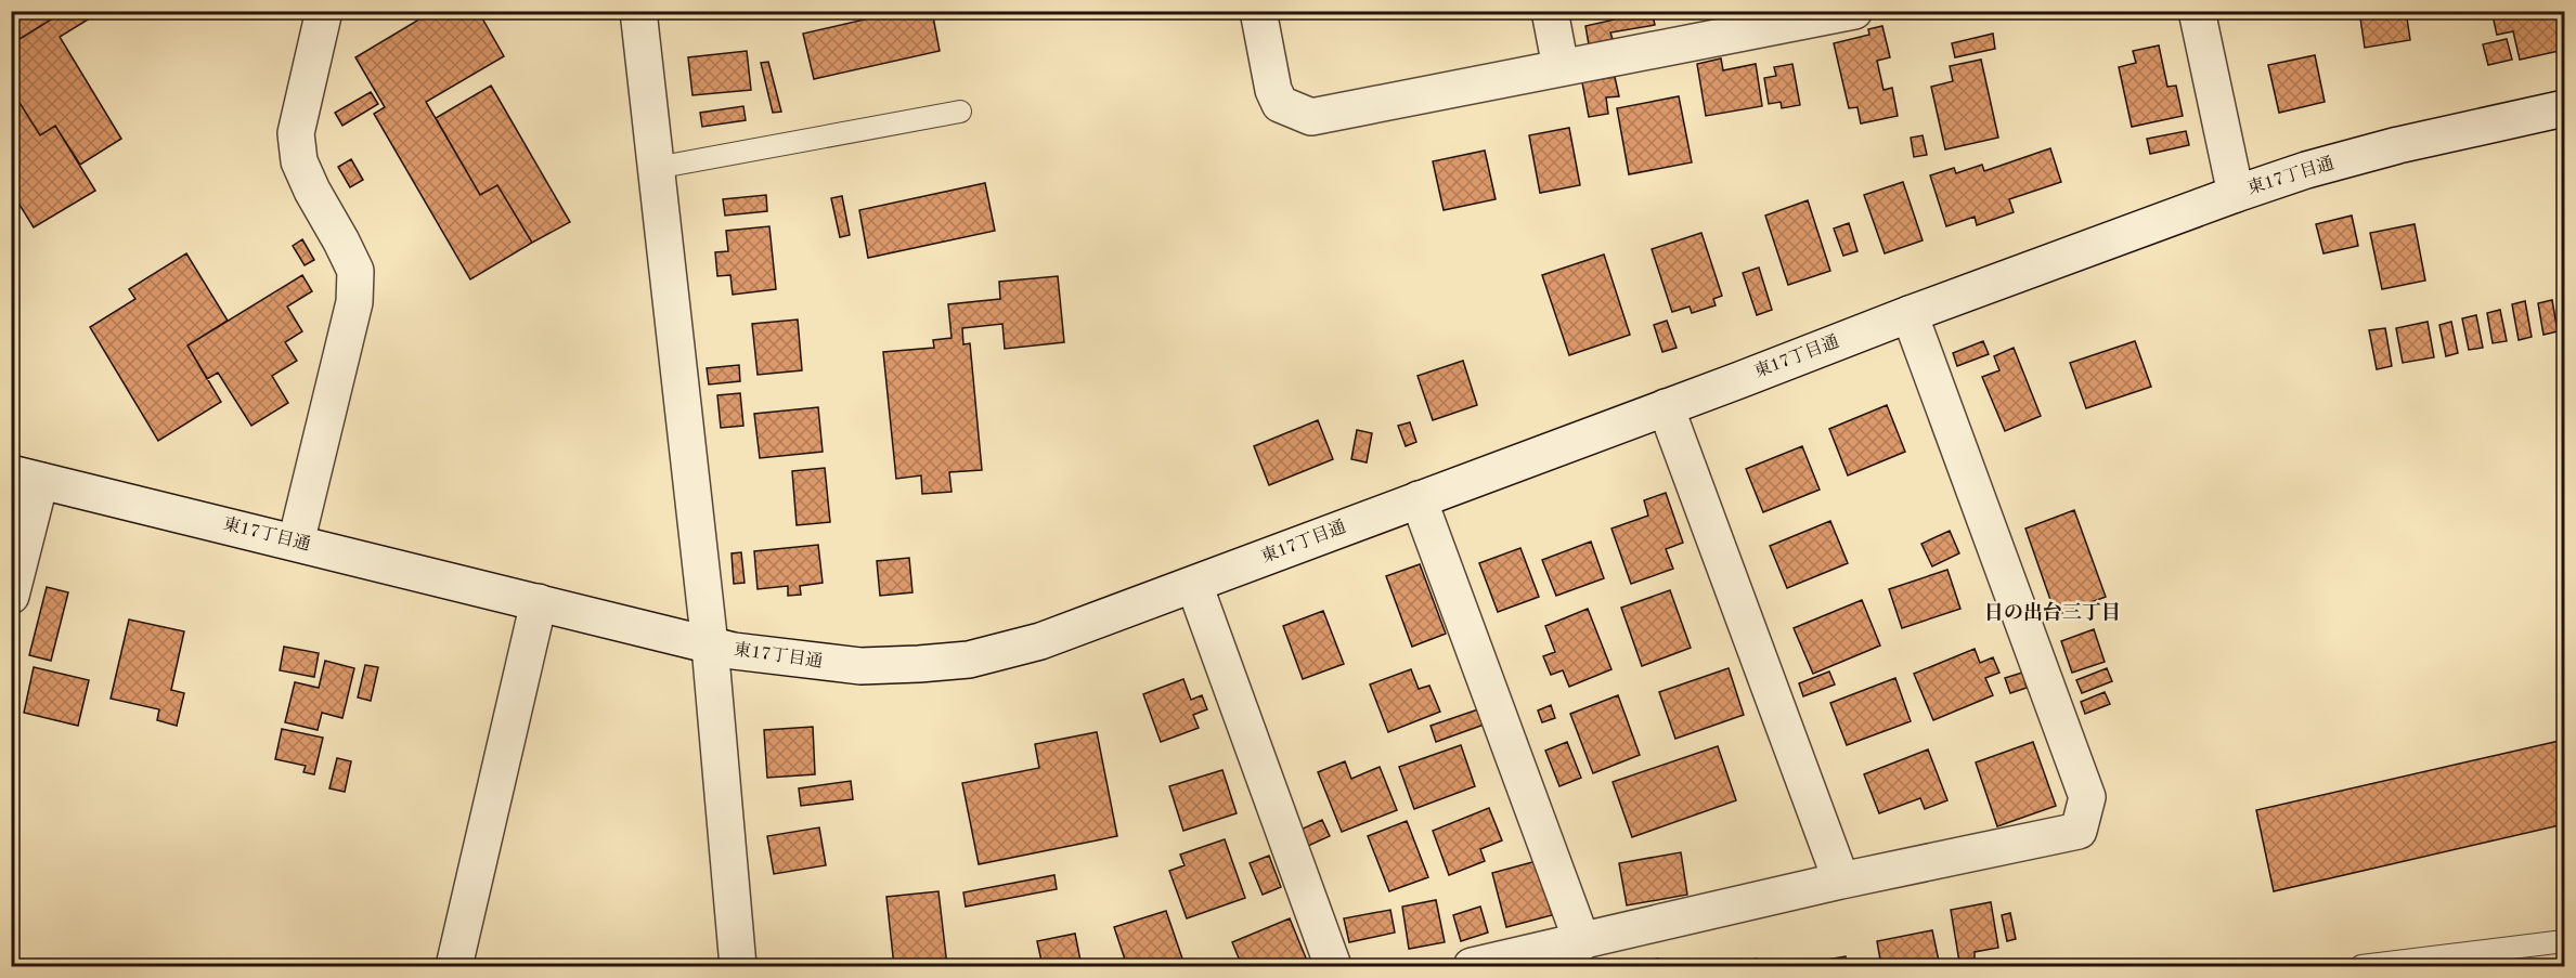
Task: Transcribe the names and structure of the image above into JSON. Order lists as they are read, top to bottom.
{
  "streets": {
    "street": ["東17丁目通"]
  },
  "districts": ["日の出台三丁目"]
}
